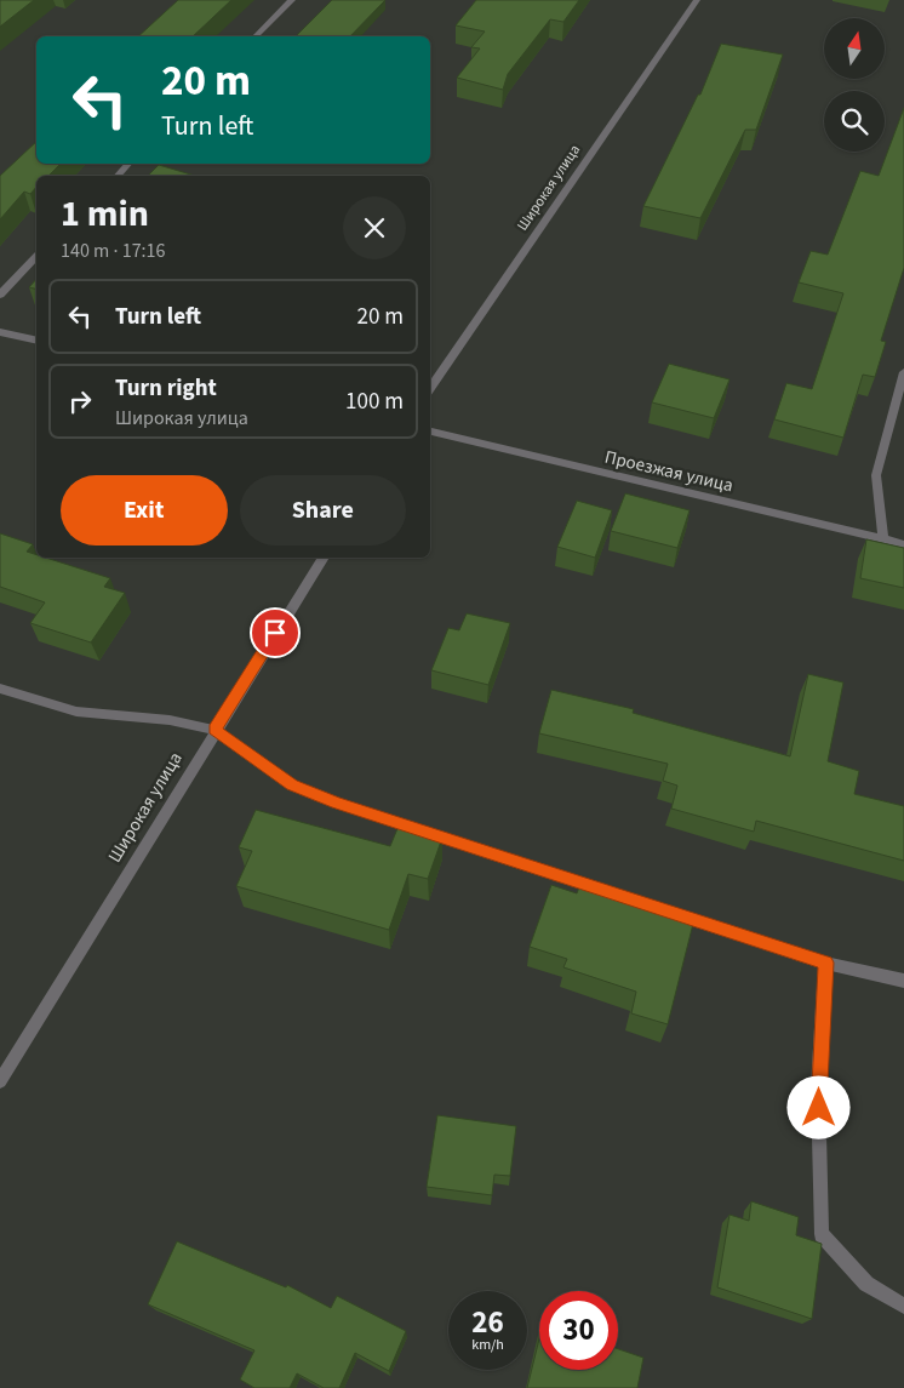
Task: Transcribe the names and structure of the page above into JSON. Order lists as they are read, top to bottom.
{
  "streets": {
    "street": ["Широкая улица", "Проезжая улица"]
  },
  "north": "top",
  "page": {
    "turn": ["20 m", "Turn left"],
    "heading": ["1 min", "140 m · 17:16"],
    "list": [
      {
        "name": "Turn left",
        "value": "20 m"
      },
      {
        "name": "Turn right",
        "note": "Широкая улица",
        "value": "100 m"
      }
    ],
    "buttons": ["Exit", "Share"],
    "speed": "26 km/h",
    "limit": "30"
  }
}
